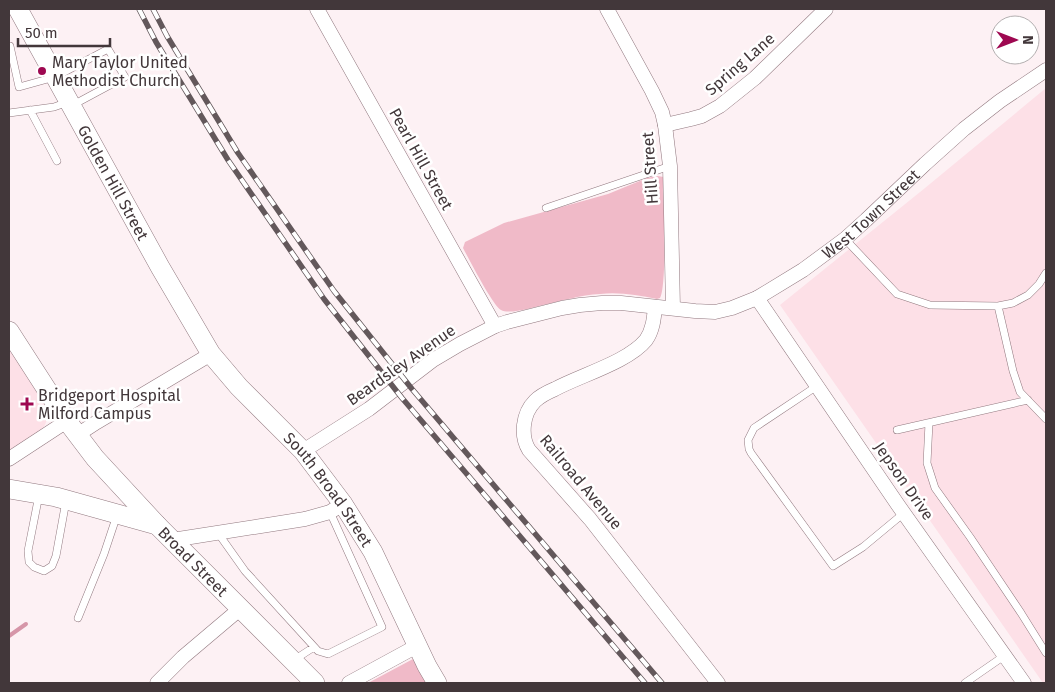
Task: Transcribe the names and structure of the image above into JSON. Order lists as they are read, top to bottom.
{
  "streets": {
    "main road": ["Golden Hill Street", "South Broad Street", "Broad Street"],
    "street": [
      "Spring Lane",
      "Pearl Hill Street",
      "Hill Street",
      "West Town Street",
      "Beardsley Avenue",
      "Jepson Drive",
      "Railroad Avenue"
    ]
  },
  "crossings": [
    ["Spring Lane", "Hill Street"],
    ["Pearl Hill Street", "Beardsley Avenue"],
    ["Hill Street", "West Town Street"],
    ["Hill Street", "Beardsley Avenue"],
    ["Golden Hill Street", "South Broad Street"],
    ["West Town Street", "Beardsley Avenue"],
    ["West Town Street", "Jepson Drive"],
    ["Beardsley Avenue", "Railroad Avenue"],
    ["Beardsley Avenue", "South Broad Street"]
  ],
  "places": {
    "other": ["Mary Taylor United Methodist Church"],
    "health": ["Bridgeport Hospital Milford Campus"]
  },
  "scale_bar": "50 m",
  "north": "right"
}
